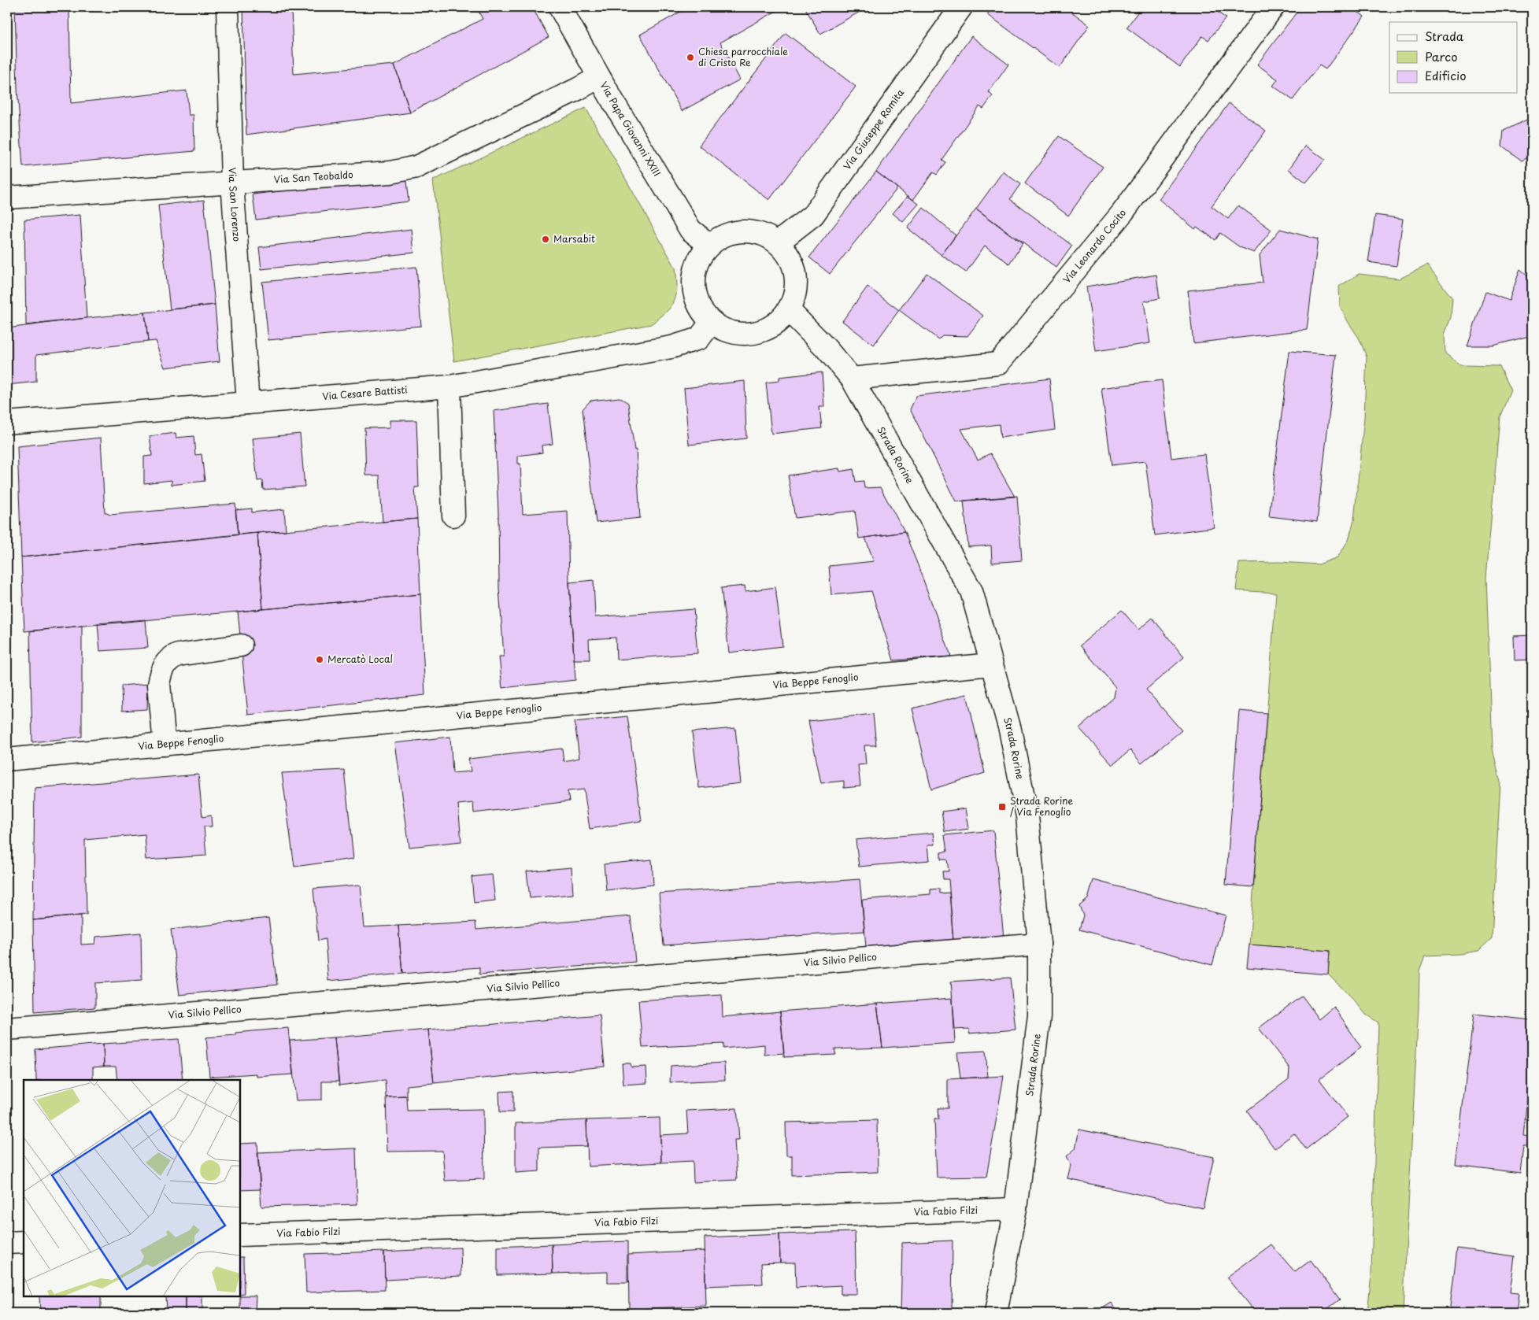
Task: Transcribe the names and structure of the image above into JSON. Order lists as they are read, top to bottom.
{
  "streets": {
    "street": [
      "Via Papa Giovanni XXIII",
      "Via Giuseppe Romita",
      "Via San Teobaldo",
      "Via San Lorenzo",
      "Via Leonardo Cocito",
      "Via Cesare Battisti",
      "Strada Rorine",
      "Via Beppe Fenoglio",
      "Via Silvio Pellico",
      "Via Fabio Filzi"
    ]
  },
  "crossings": [
    ["Via Papa Giovanni XXIII", "Via Giuseppe Romita"],
    ["Via Papa Giovanni XXIII", "Via San Teobaldo"],
    ["Via Papa Giovanni XXIII", "Via Cesare Battisti"],
    ["Via Papa Giovanni XXIII", "Strada Rorine"],
    ["Via Giuseppe Romita", "Via Cesare Battisti"],
    ["Via Giuseppe Romita", "Strada Rorine"],
    ["Via San Teobaldo", "Via San Lorenzo"],
    ["Via San Lorenzo", "Via Cesare Battisti"],
    ["Via Leonardo Cocito", "Strada Rorine"],
    ["Via Cesare Battisti", "Strada Rorine"],
    ["Strada Rorine", "Via Beppe Fenoglio"],
    ["Strada Rorine", "Via Silvio Pellico"],
    ["Strada Rorine", "Via Fabio Filzi"]
  ],
  "places": {
    "other": ["Chiesa parrocchiale di Cristo Re", "Marsabit", "Mercatò Local"],
    "transit": ["Strada Rorine / Via Fenoglio"]
  },
  "legend": ["Strada", "Parco", "Edificio"]
}
